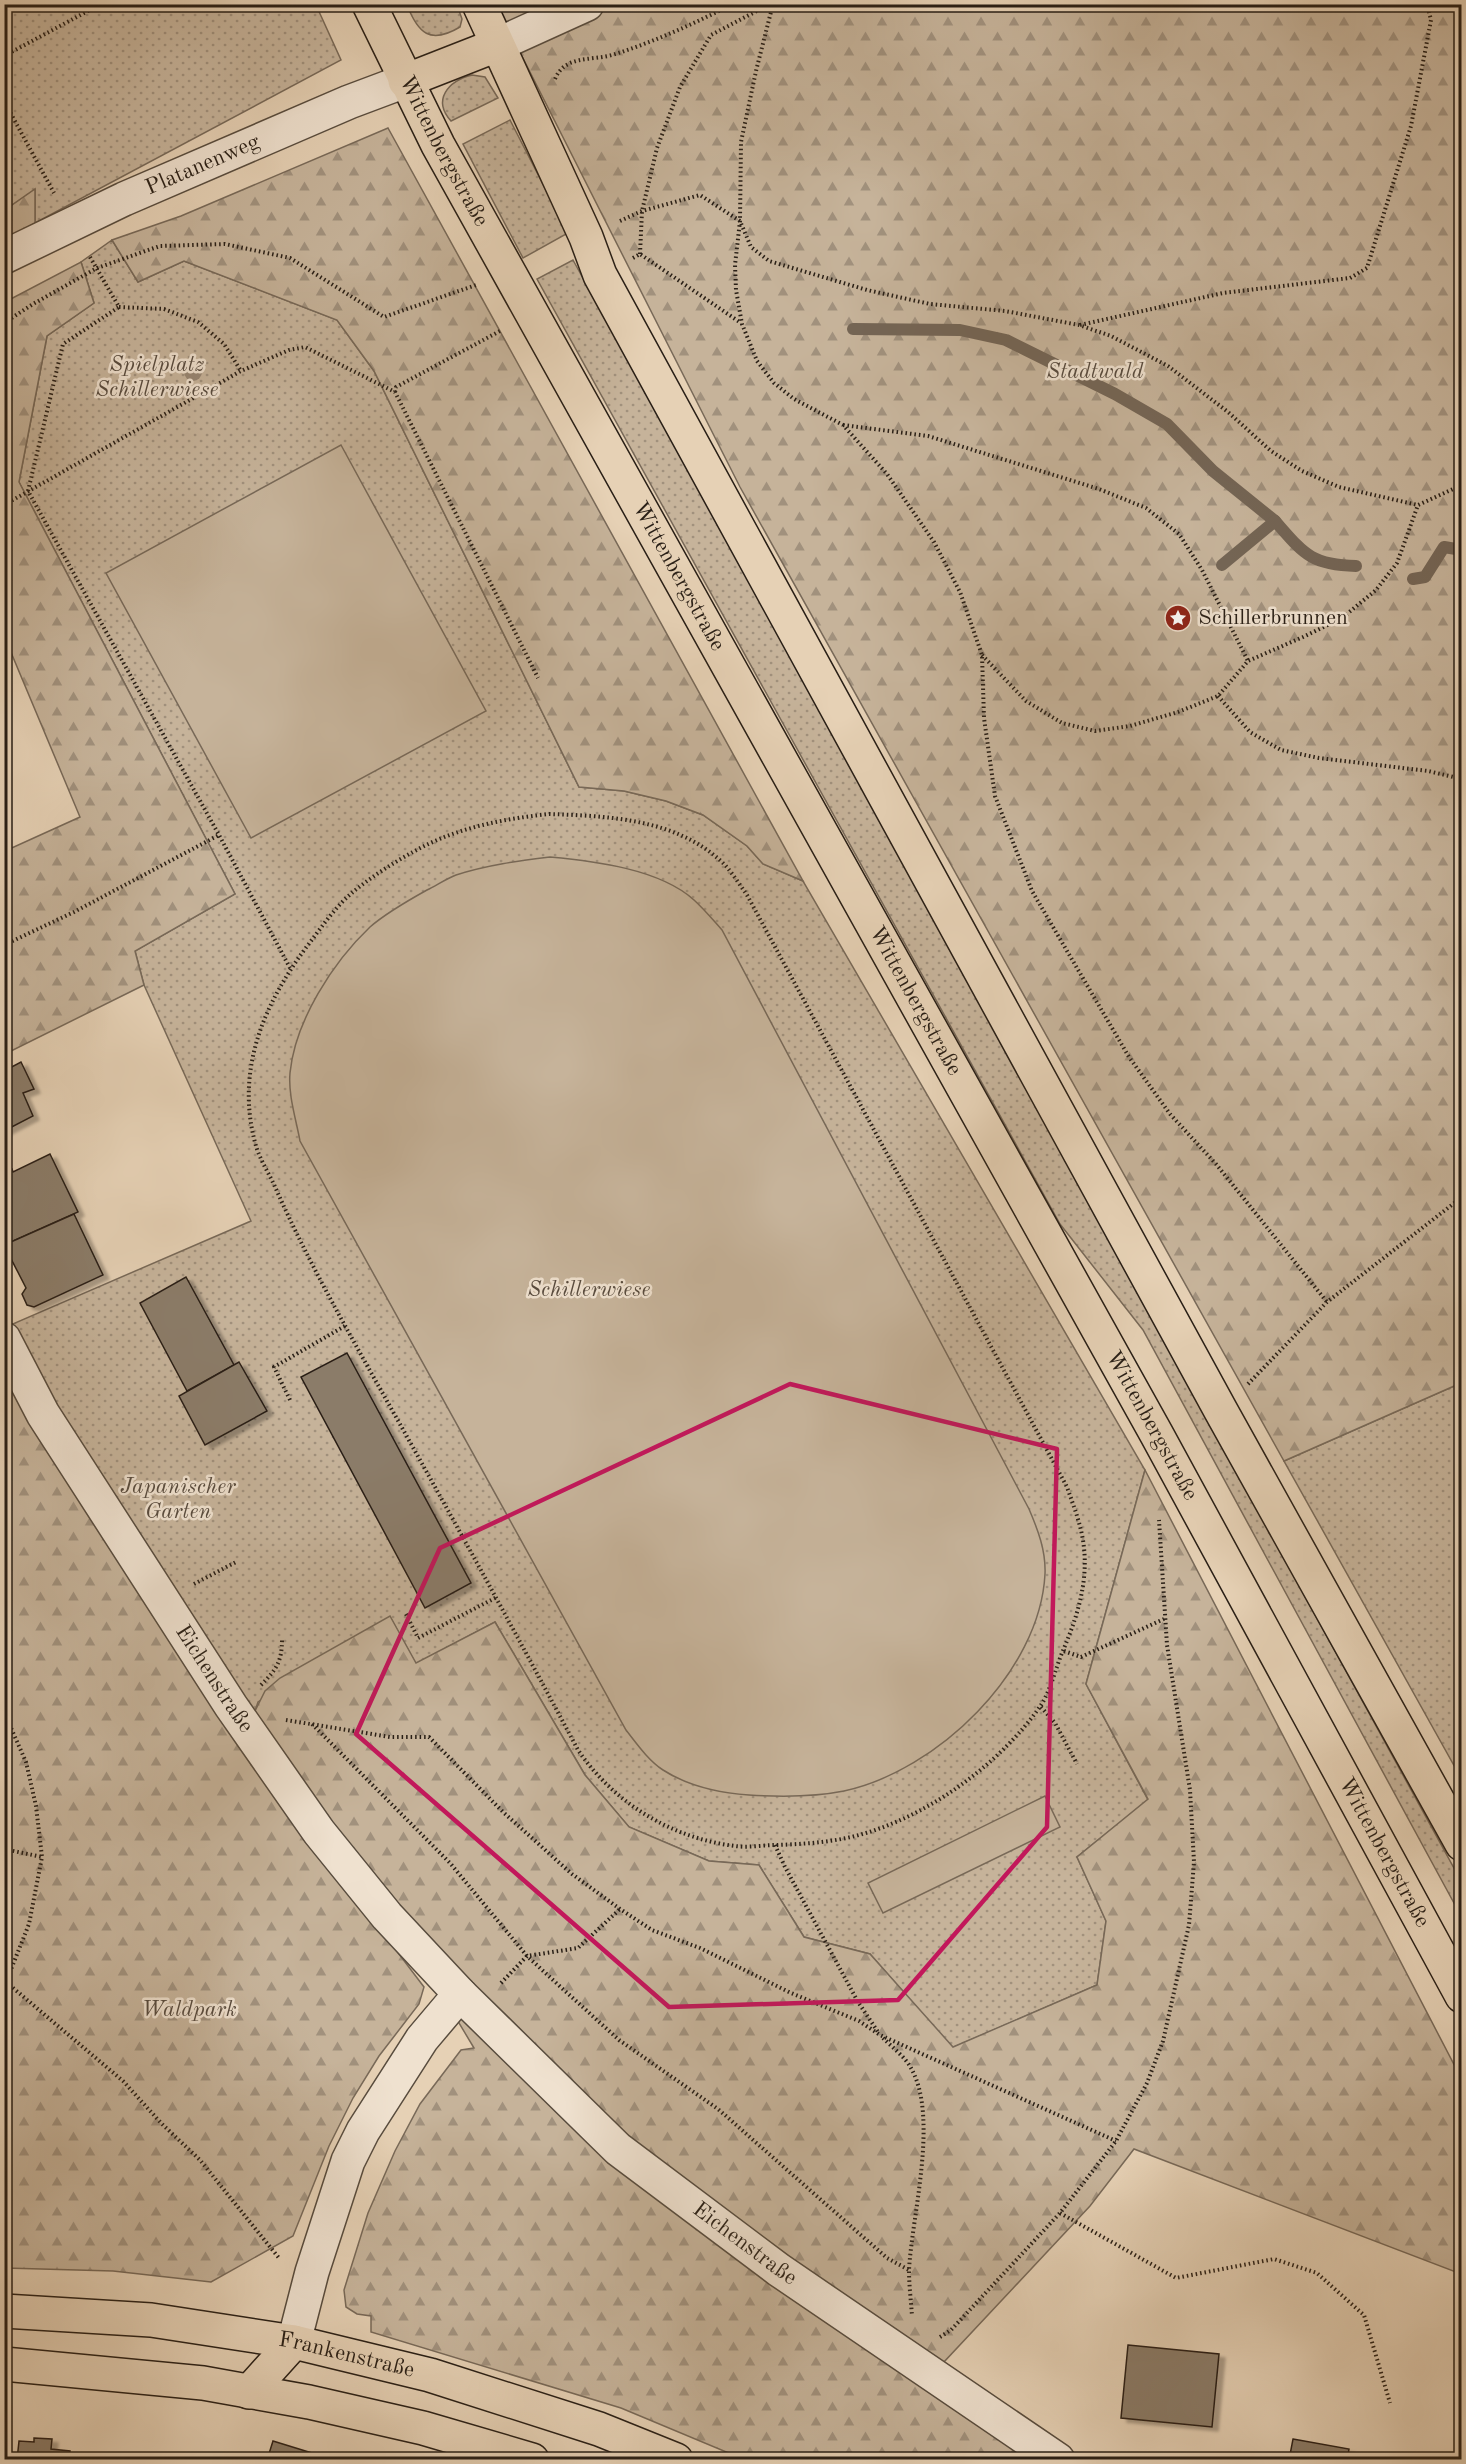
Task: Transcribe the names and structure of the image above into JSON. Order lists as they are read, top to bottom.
{
  "streets": {
    "main road": ["Wittenbergstraße", "Frankenstraße"],
    "street": ["Platanenweg", "Eichenstraße"]
  },
  "crossings": [
    ["Wittenbergstraße", "Platanenweg"]
  ],
  "parks": [
    "Spielplatz Schillerwiese",
    "Stadtwald",
    "Schillerwiese",
    "Japanischer Garten",
    "Waldpark"
  ],
  "places": {
    "place": ["Schillerbrunnen"]
  }
}
